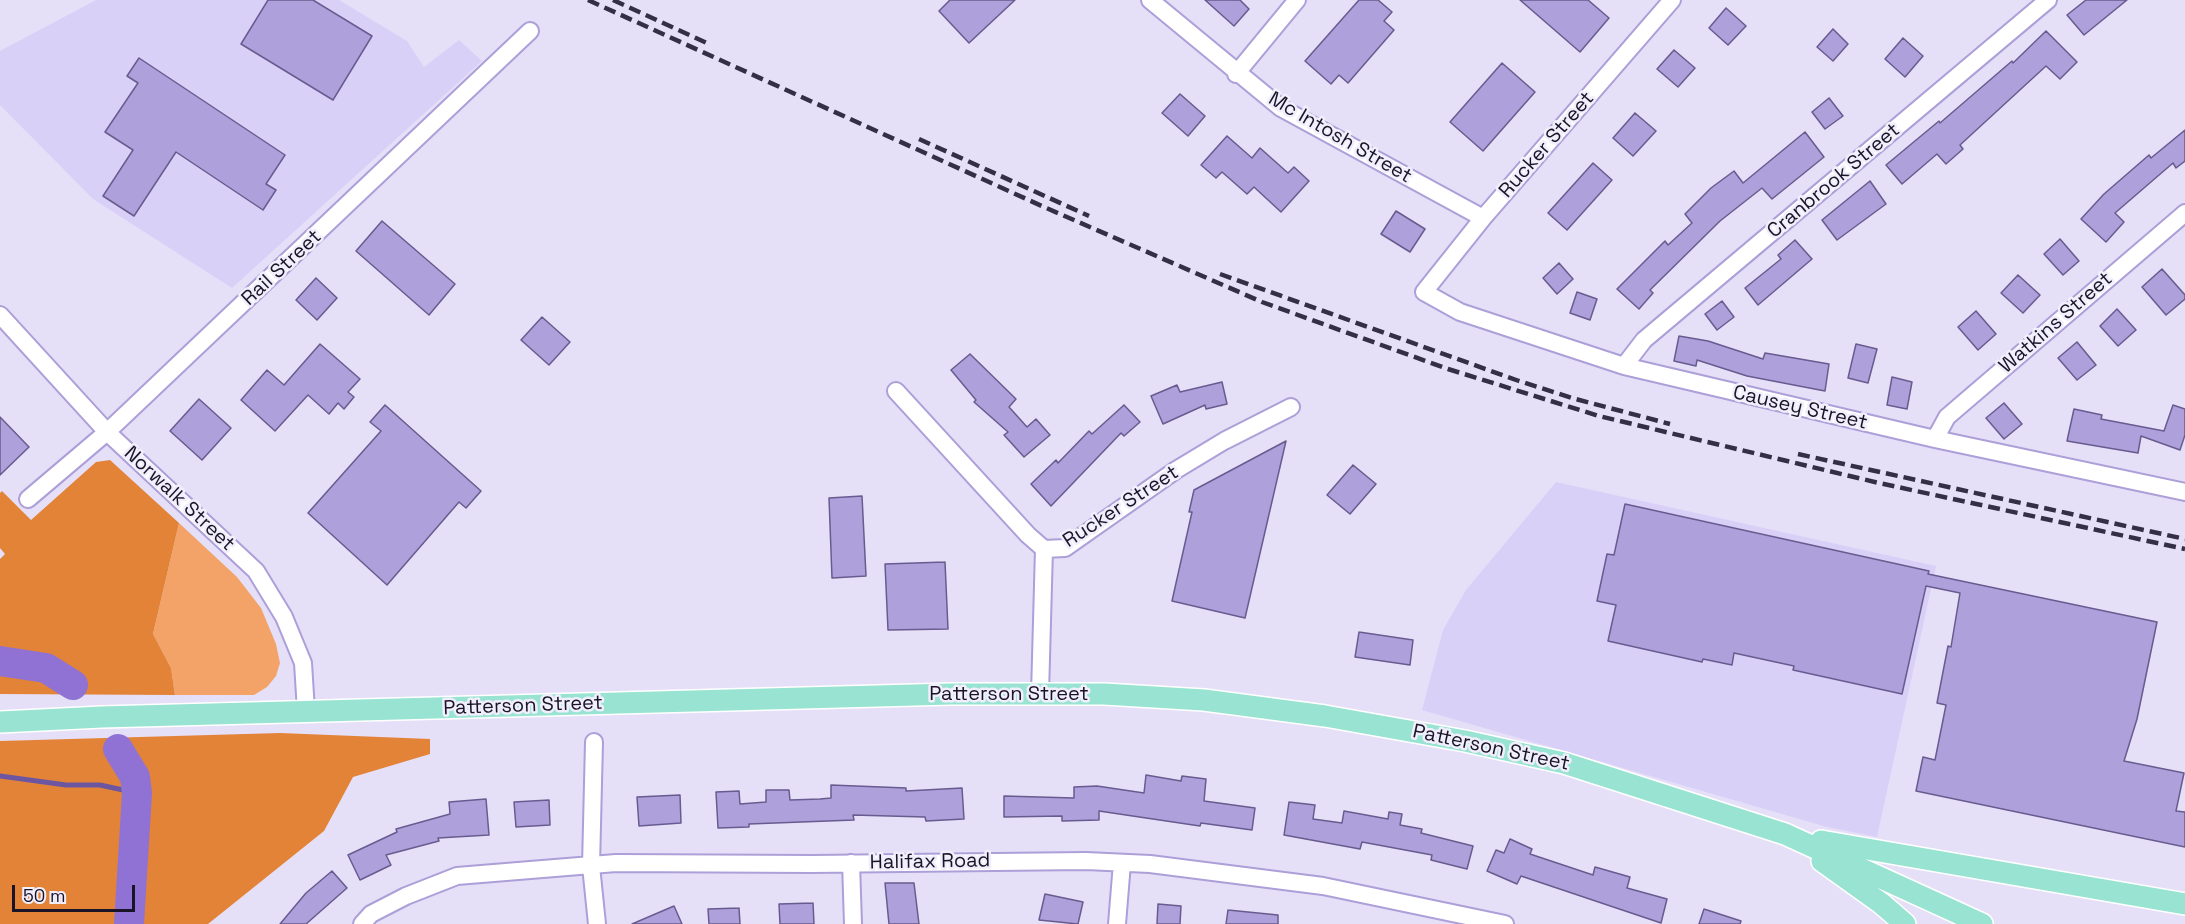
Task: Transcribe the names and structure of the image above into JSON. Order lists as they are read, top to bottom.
{
  "streets": {
    "main road": ["Patterson Street"],
    "street": [
      "Mc Intosh Street",
      "Rucker Street",
      "Cranbrook Street",
      "Rail Street",
      "Watkins Street",
      "Causey Street",
      "Norwalk Street",
      "Halifax Road"
    ]
  },
  "crossings": [
    ["Mc Intosh Street", "Rucker Street"],
    ["Rucker Street", "Causey Street"],
    ["Cranbrook Street", "Causey Street"],
    ["Rail Street", "Norwalk Street"],
    ["Watkins Street", "Causey Street"],
    ["Norwalk Street", "Patterson Street"]
  ],
  "scale_bar": "50 m"
}
